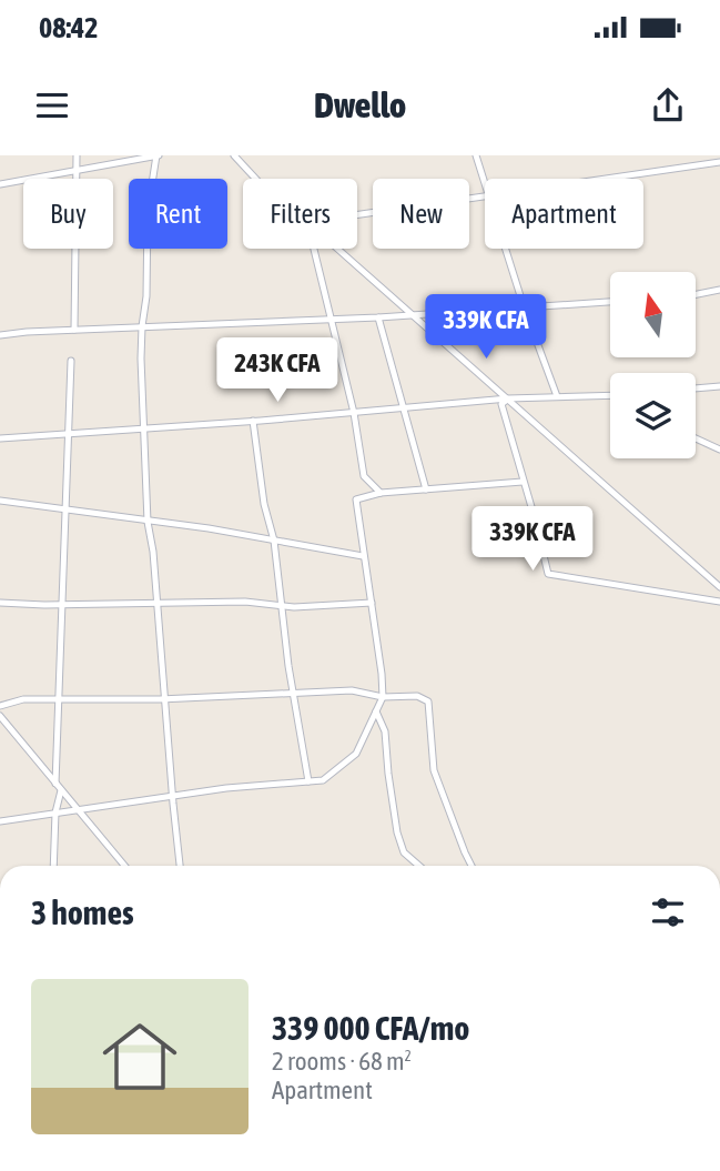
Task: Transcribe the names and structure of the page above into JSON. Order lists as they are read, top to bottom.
{
  "north": "top",
  "page": {
    "status": "08:42",
    "header": "Dwello",
    "chip": [
      "Buy",
      "Rent",
      "Filters",
      "New",
      "Apartment"
    ],
    "price": ["339K CFA", "243K CFA", "339K CFA"],
    "heading": "3 homes",
    "list": [
      {
        "name": "339 000 CFA/mo",
        "note": "2 rooms · 68 m² · Apartment"
      }
    ]
  }
}
